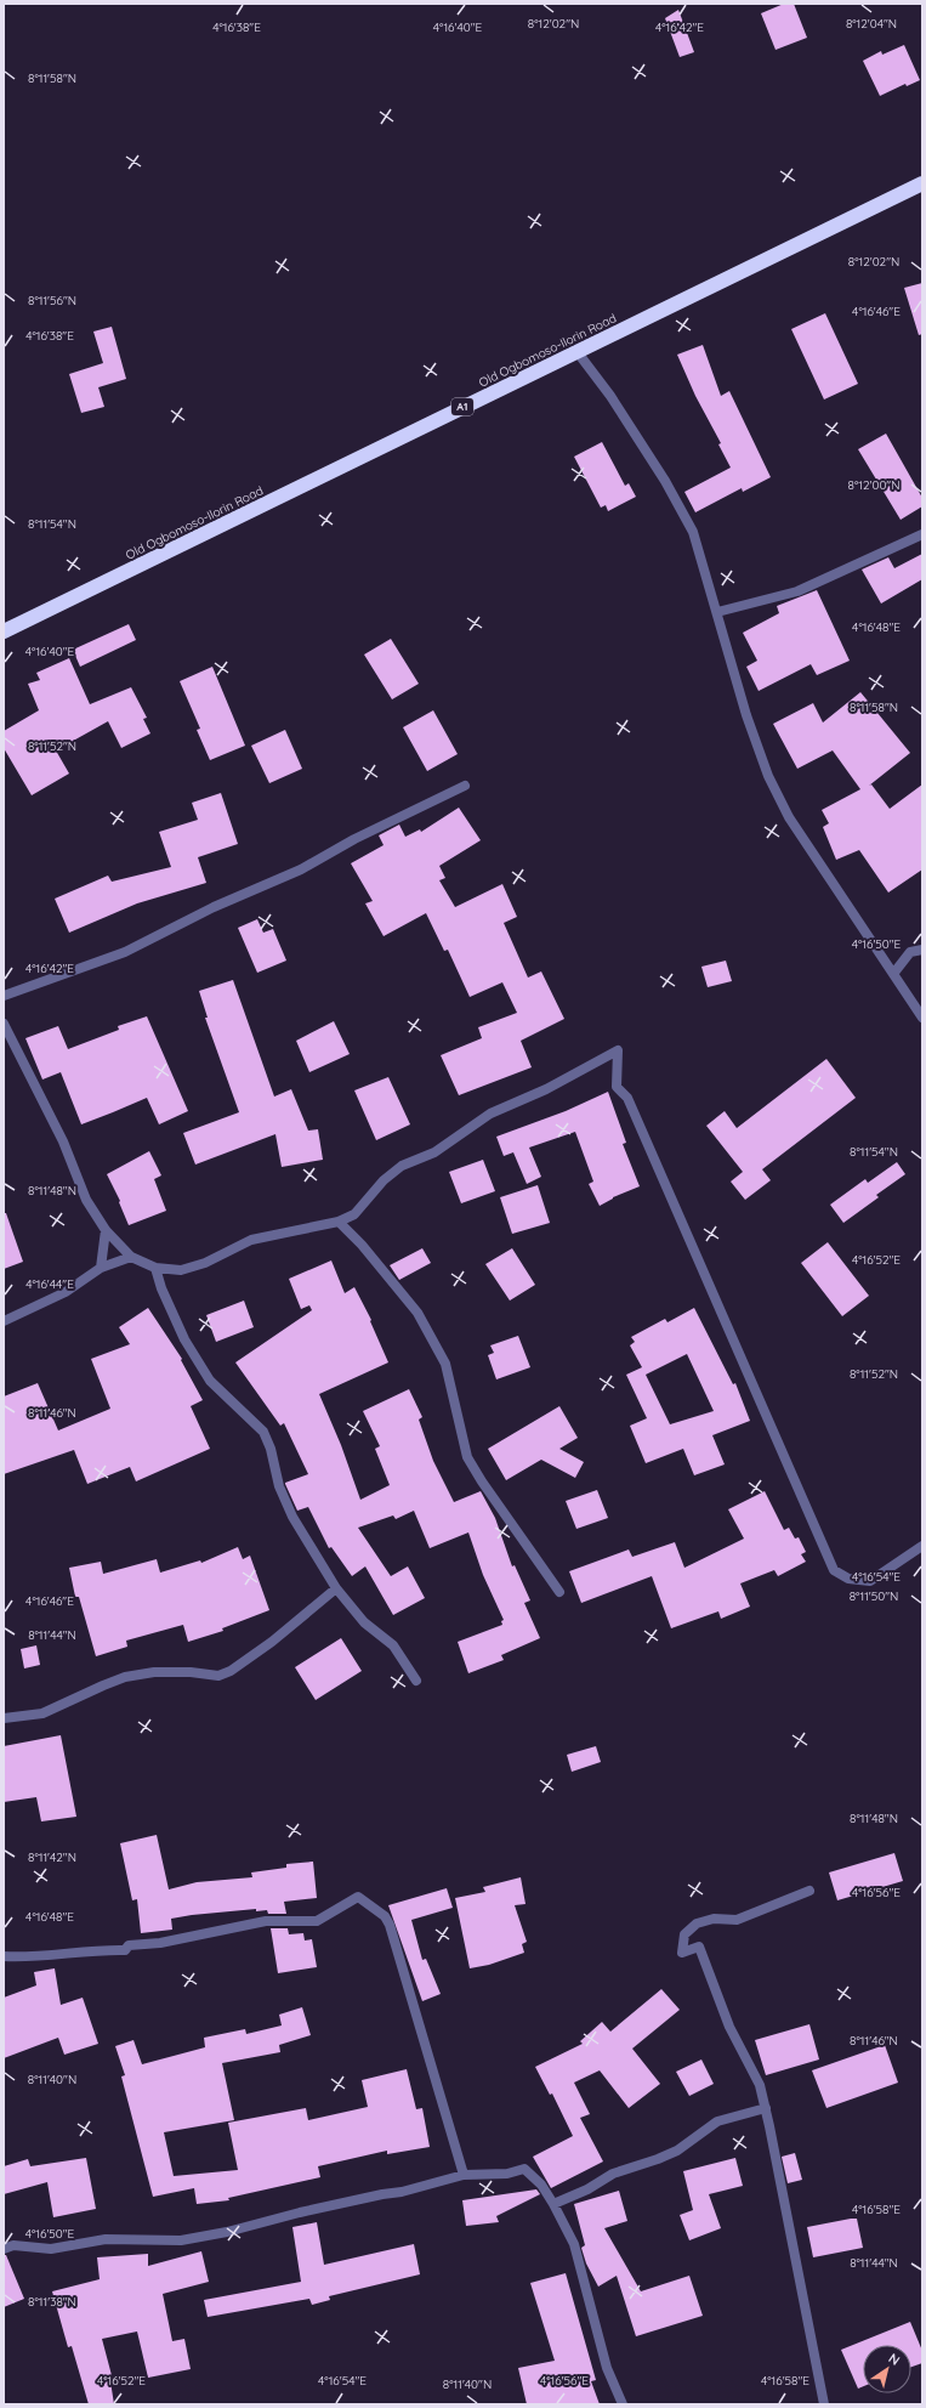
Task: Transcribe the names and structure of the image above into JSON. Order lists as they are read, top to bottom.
{
  "streets": {
    "highway": ["Old Ogbomoso-Ilorin Road", "A1"]
  },
  "north": "top right",
  "coordinates": [
    "8°12'04\"N",
    "8°12'02\"N",
    "4°16'38\"E",
    "4°16'40\"E",
    "4°16'42\"E",
    "8°11'58\"N",
    "8°11'56\"N",
    "4°16'46\"E",
    "8°12'00\"N",
    "8°11'54\"N",
    "4°16'48\"E",
    "8°11'52\"N",
    "4°16'50\"E",
    "8°11'48\"N",
    "4°16'52\"E",
    "4°16'44\"E",
    "8°11'46\"N",
    "4°16'54\"E",
    "8°11'50\"N",
    "8°11'44\"N",
    "8°11'42\"N",
    "4°16'56\"E",
    "8°11'40\"N",
    "4°16'58\"E",
    "8°11'38\"N"
  ]
}
